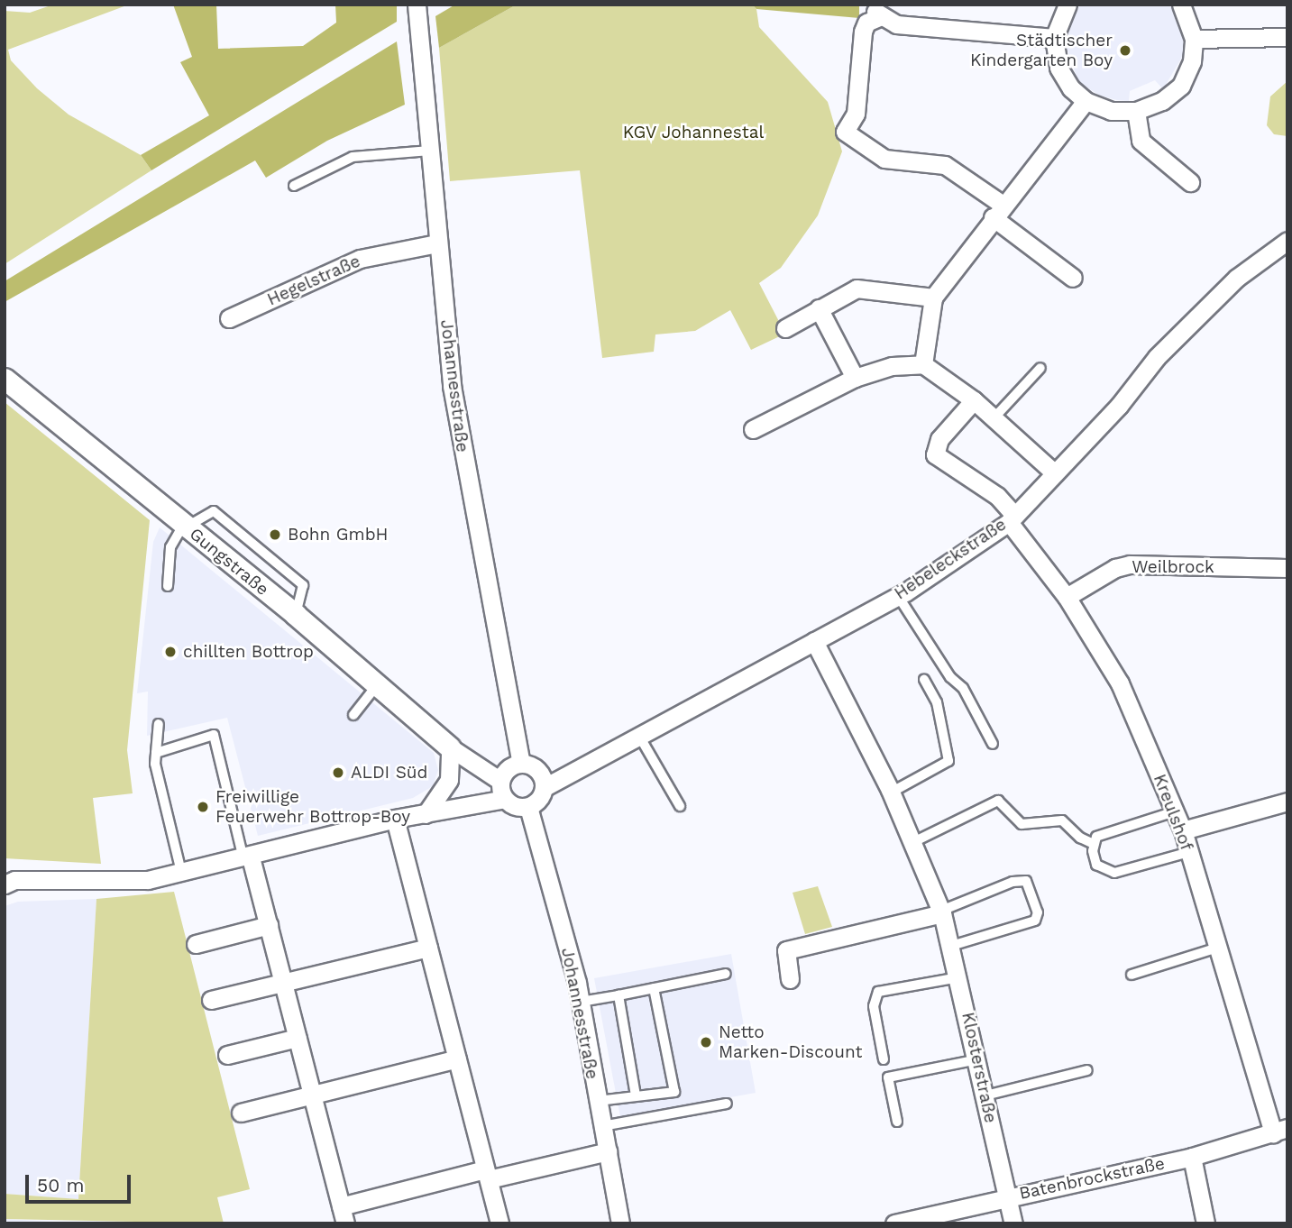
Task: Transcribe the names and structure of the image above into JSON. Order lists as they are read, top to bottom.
{
  "streets": {
    "street": [
      "Hegelstraße",
      "Johannesstraße",
      "Hebeleckstraße",
      "Gungstraße",
      "Weilbrock",
      "Kreulshof",
      "Klosterstraße",
      "Batenbrockstraße"
    ]
  },
  "crossings": [
    ["Hegelstraße", "Johannesstraße"],
    ["Johannesstraße", "Hebeleckstraße"],
    ["Johannesstraße", "Gungstraße"],
    ["Hebeleckstraße", "Gungstraße"],
    ["Hebeleckstraße", "Kreulshof"],
    ["Hebeleckstraße", "Klosterstraße"],
    ["Weilbrock", "Kreulshof"],
    ["Kreulshof", "Batenbrockstraße"],
    ["Klosterstraße", "Batenbrockstraße"]
  ],
  "parks": ["KGV Johannestal"],
  "places": [
    "Städtischer Kindergarten Boy",
    "Bohn GmbH",
    "chillten Bottrop",
    "ALDI Süd",
    "Freiwillige Feuerwehr Bottrop-Boy",
    "Netto Marken-Discount"
  ],
  "scale_bar": "50 m"
}
